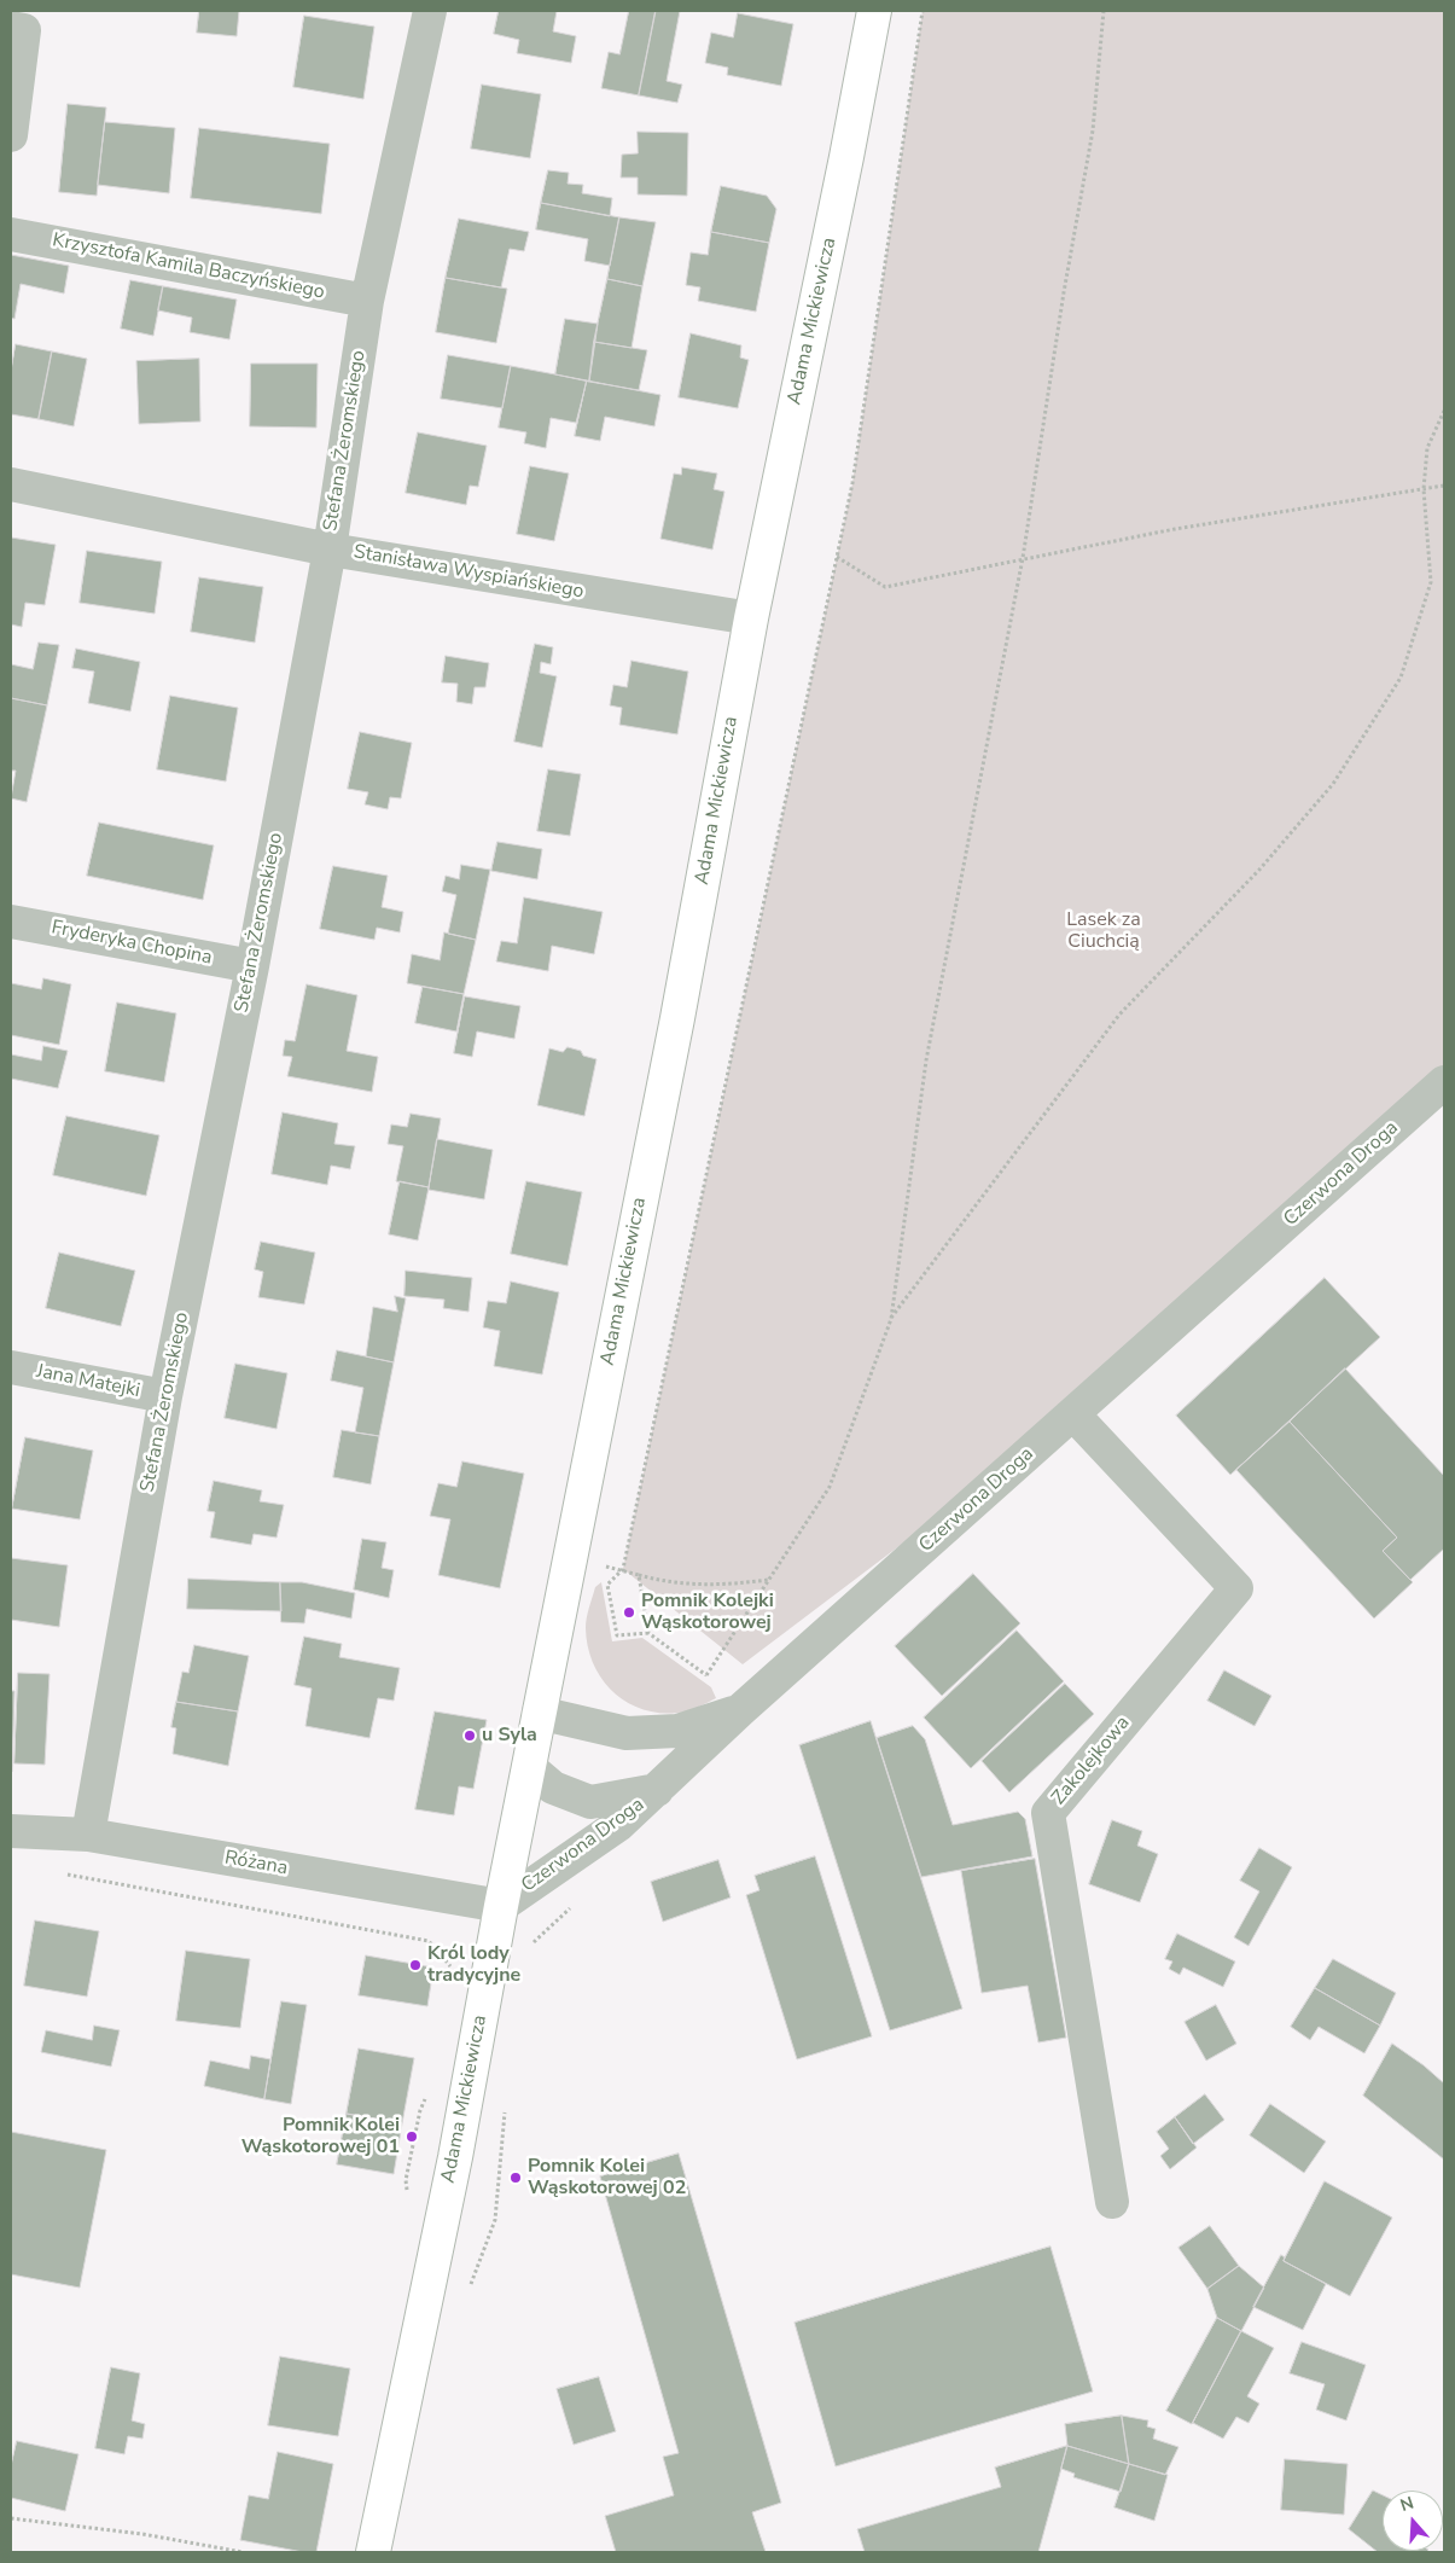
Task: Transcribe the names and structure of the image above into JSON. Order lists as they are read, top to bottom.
{
  "streets": {
    "main road": ["Adama Mickiewicza"],
    "street": [
      "Krzysztofa Kamila Baczyńskiego",
      "Stefana Żeromskiego",
      "Stanisława Wyspiańskiego",
      "Fryderyka Chopina",
      "Czerwona Droga",
      "Jana Matejki",
      "Zakolejkowa",
      "Różana"
    ]
  },
  "crossings": [
    ["Krzysztofa Kamila Baczyńskiego", "Stefana Żeromskiego"],
    ["Adama Mickiewicza", "Stanisława Wyspiańskiego"],
    ["Adama Mickiewicza", "Czerwona Droga"],
    ["Adama Mickiewicza", "Różana"],
    ["Stefana Żeromskiego", "Stanisława Wyspiańskiego"],
    ["Stefana Żeromskiego", "Fryderyka Chopina"],
    ["Stefana Żeromskiego", "Jana Matejki"],
    ["Stefana Żeromskiego", "Różana"],
    ["Czerwona Droga", "Zakolejkowa"],
    ["Czerwona Droga", "Różana"]
  ],
  "parks": ["Lasek za Ciuchcią"],
  "places": [
    "Pomnik Kolejki Wąskotorowej",
    "u Syla",
    "Król lody tradycyjne",
    "Pomnik Kolei Wąskotorowej 01",
    "Pomnik Kolei Wąskotorowej 02"
  ],
  "north": "top"
}
